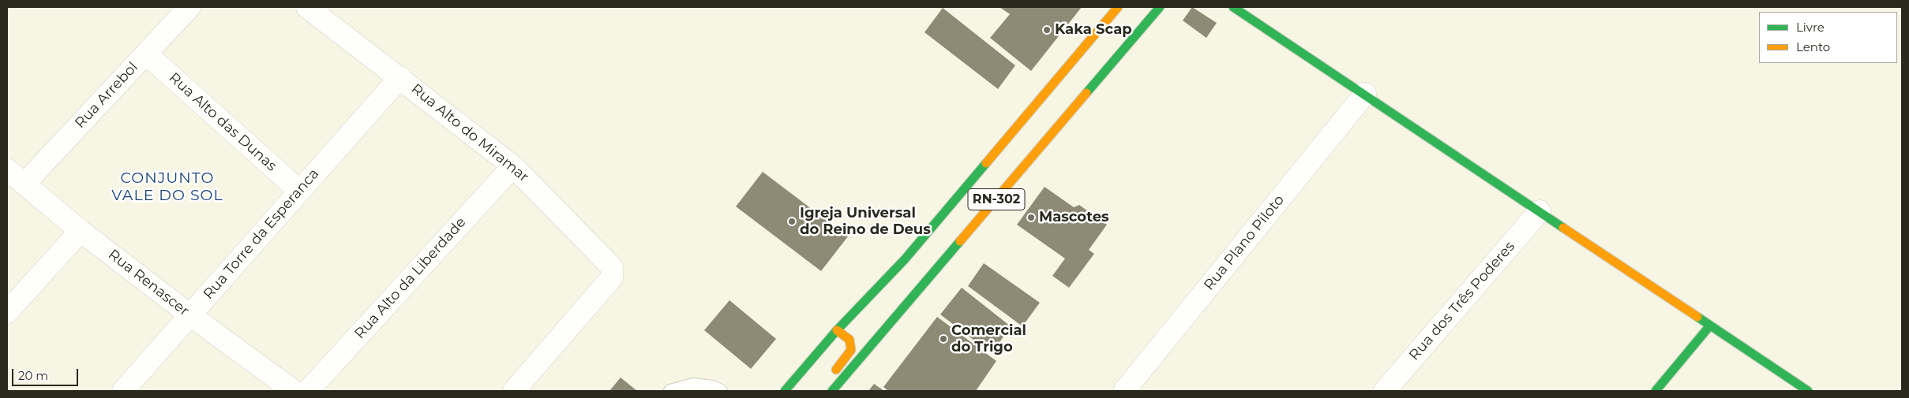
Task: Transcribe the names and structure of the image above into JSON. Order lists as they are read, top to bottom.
{
  "streets": {
    "main road": ["RN-302"],
    "street": [
      "Rua Arrebol",
      "Rua Alto das Dunas",
      "Rua Alto do Miramar",
      "Rua Torre da Esperanca",
      "Rua Plano Piloto",
      "Rua Alto da Liberdade",
      "Rua Renascer",
      "Rua dos Três Poderes"
    ]
  },
  "crossings": [
    ["Rua Arrebol", "Rua Alto das Dunas"],
    ["Rua Arrebol", "Rua Renascer"],
    ["Rua Alto das Dunas", "Rua Torre da Esperanca"],
    ["Rua Alto do Miramar", "Rua Torre da Esperanca"],
    ["Rua Alto do Miramar", "Rua Alto da Liberdade"],
    ["Rua Torre da Esperanca", "Rua Renascer"]
  ],
  "districts": ["CONJUNTO VALE DO SOL"],
  "places": [
    "Kaka Scap",
    "Mascotes",
    "Igreja Universal do Reino de Deus",
    "Comercial do Trigo"
  ],
  "legend": ["Livre", "Lento"],
  "scale_bar": "20 m"
}
